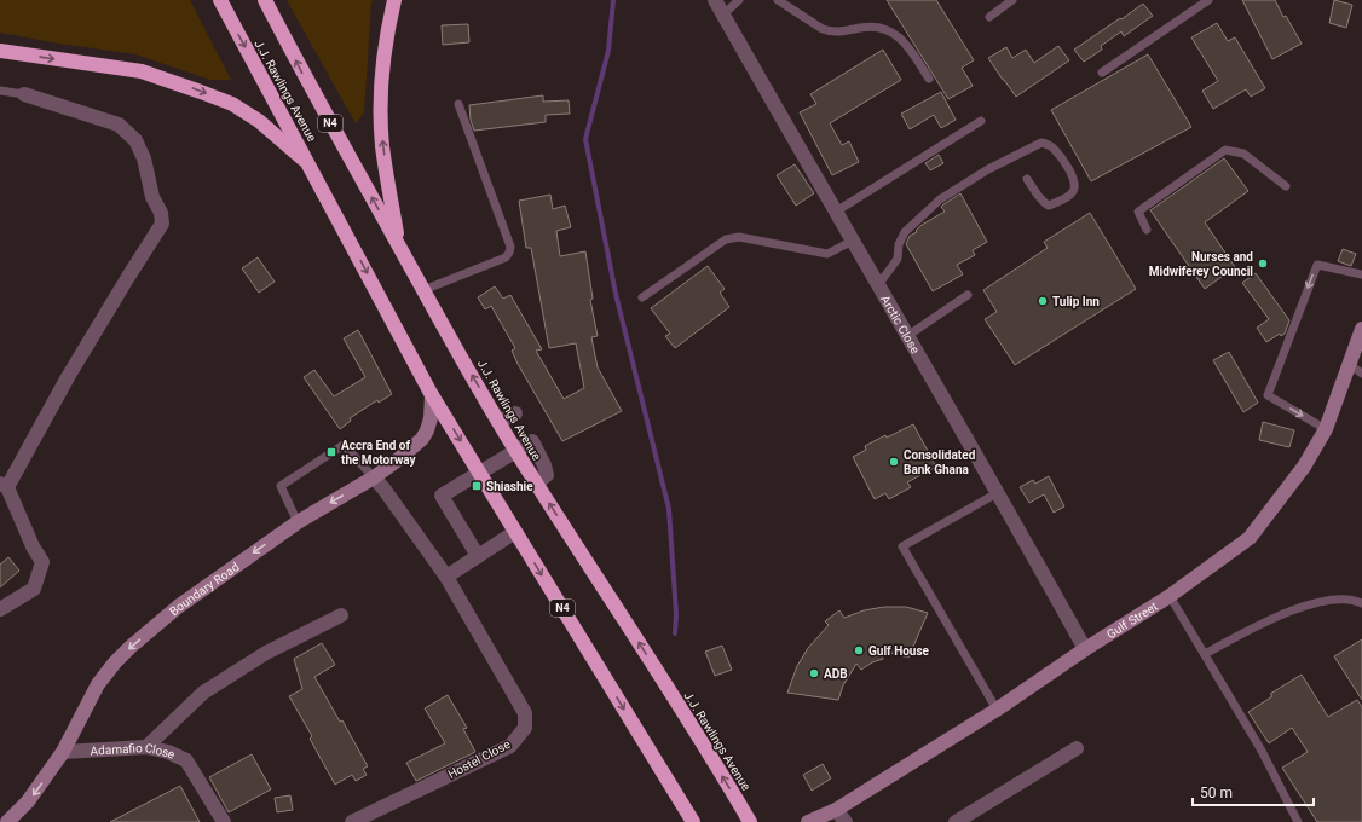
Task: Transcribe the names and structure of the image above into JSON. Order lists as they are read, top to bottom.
{
  "streets": {
    "highway": ["J.J. Rawlings Avenue", "N4"],
    "street": [
      "Arctic Close",
      "Boundary Road",
      "Gulf Street",
      "Adamafio Close",
      "Hostel Close"
    ]
  },
  "crossings": [
    ["J.J. Rawlings Avenue", "Boundary Road"],
    ["Arctic Close", "Gulf Street"],
    ["Boundary Road", "Adamafio Close"],
    ["Boundary Road", "Hostel Close"]
  ],
  "places": {
    "other": [
      "Nurses and Midwiferey Council",
      "Tulip Inn",
      "Consolidated Bank Ghana",
      "Gulf House",
      "ADB"
    ],
    "transit": ["Accra End of the Motorway", "Shiashie"]
  },
  "scale_bar": "50 m"
}
